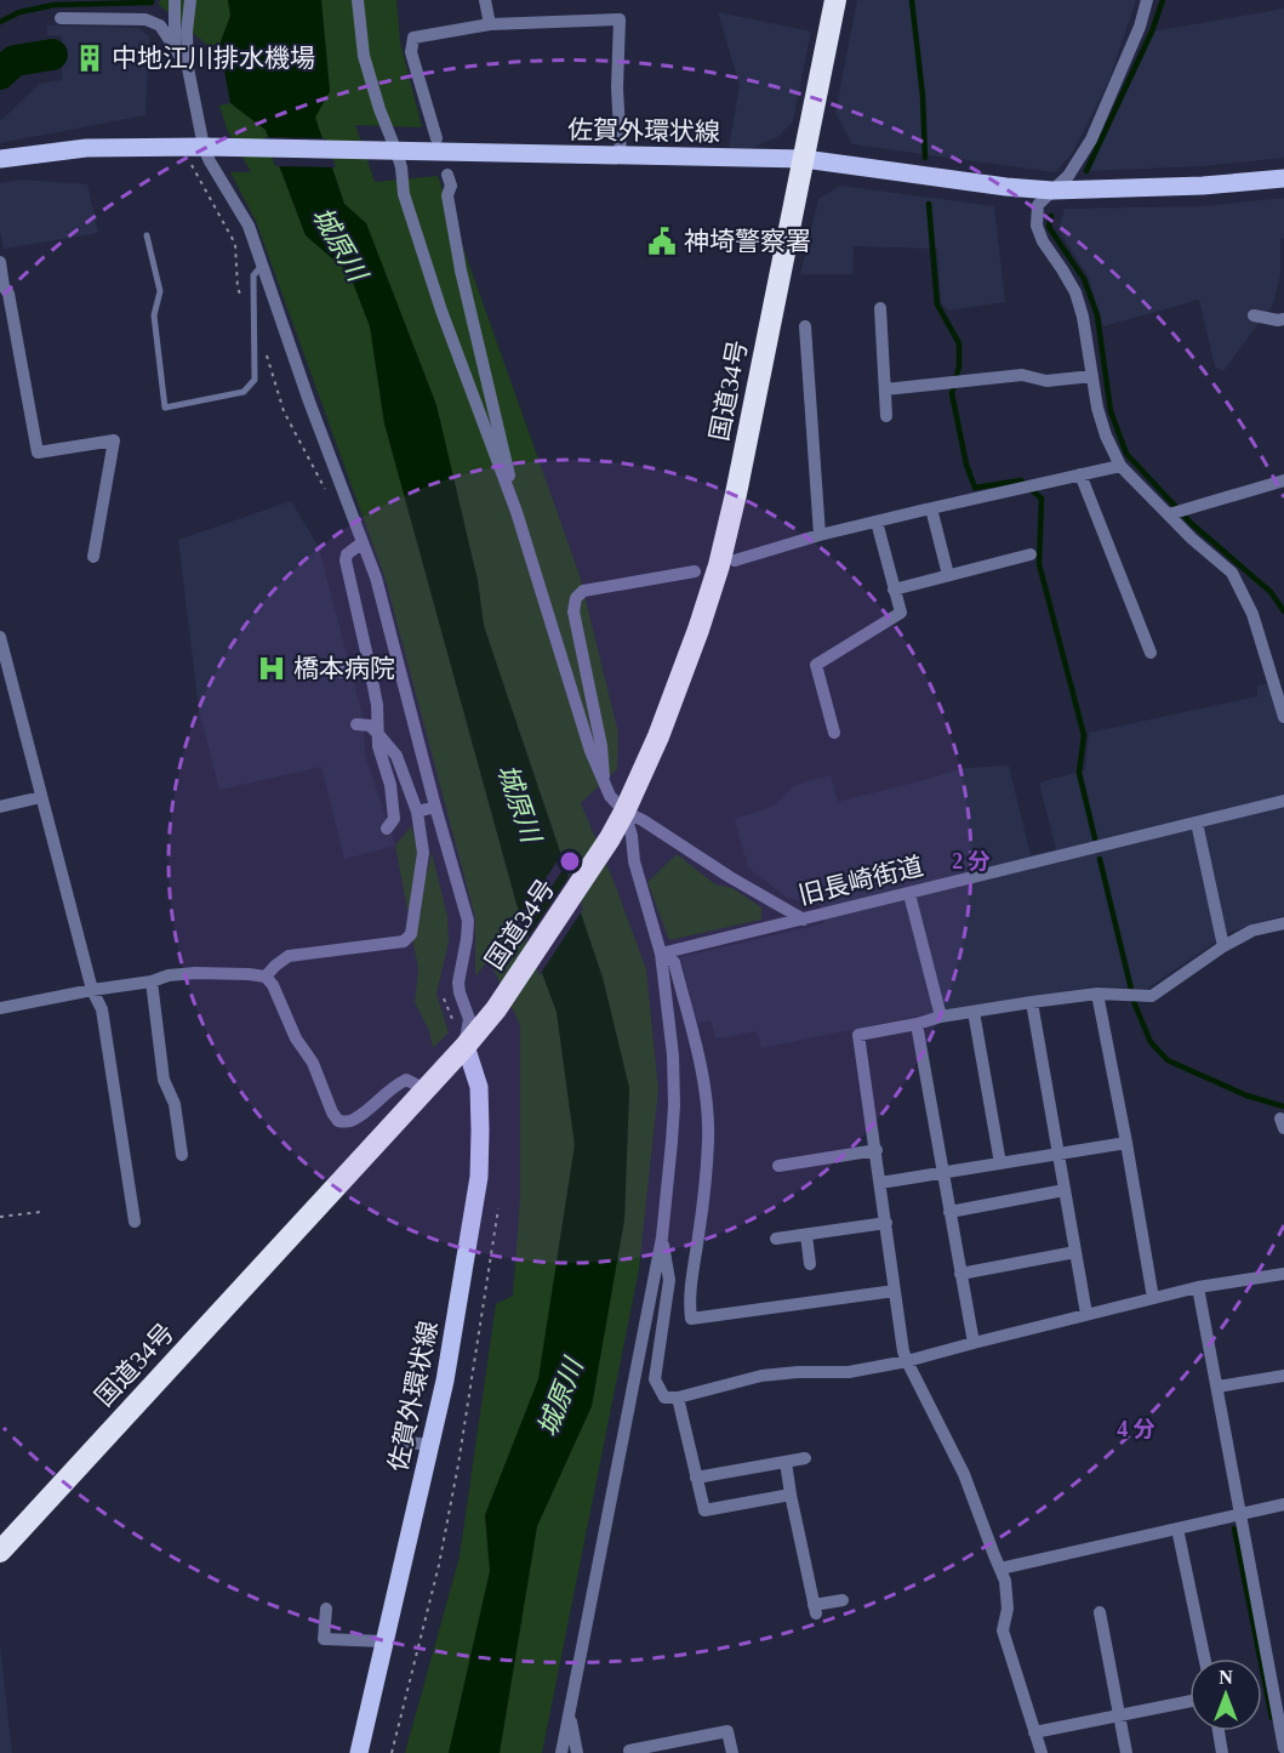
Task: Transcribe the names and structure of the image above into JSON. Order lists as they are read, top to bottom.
{
  "streets": {
    "highway": ["国道34号"],
    "main road": ["佐賀外環状線"],
    "street": ["旧長崎街道"]
  },
  "crossings": [
    ["佐賀外環状線", "国道34号"]
  ],
  "water": ["城原川"],
  "places": {
    "building": ["中地江川排水機場"],
    "public building": ["神埼警察署"],
    "hospital": ["橋本病院"]
  },
  "north": "top",
  "rings": ["2 分", "4 分"]
}
